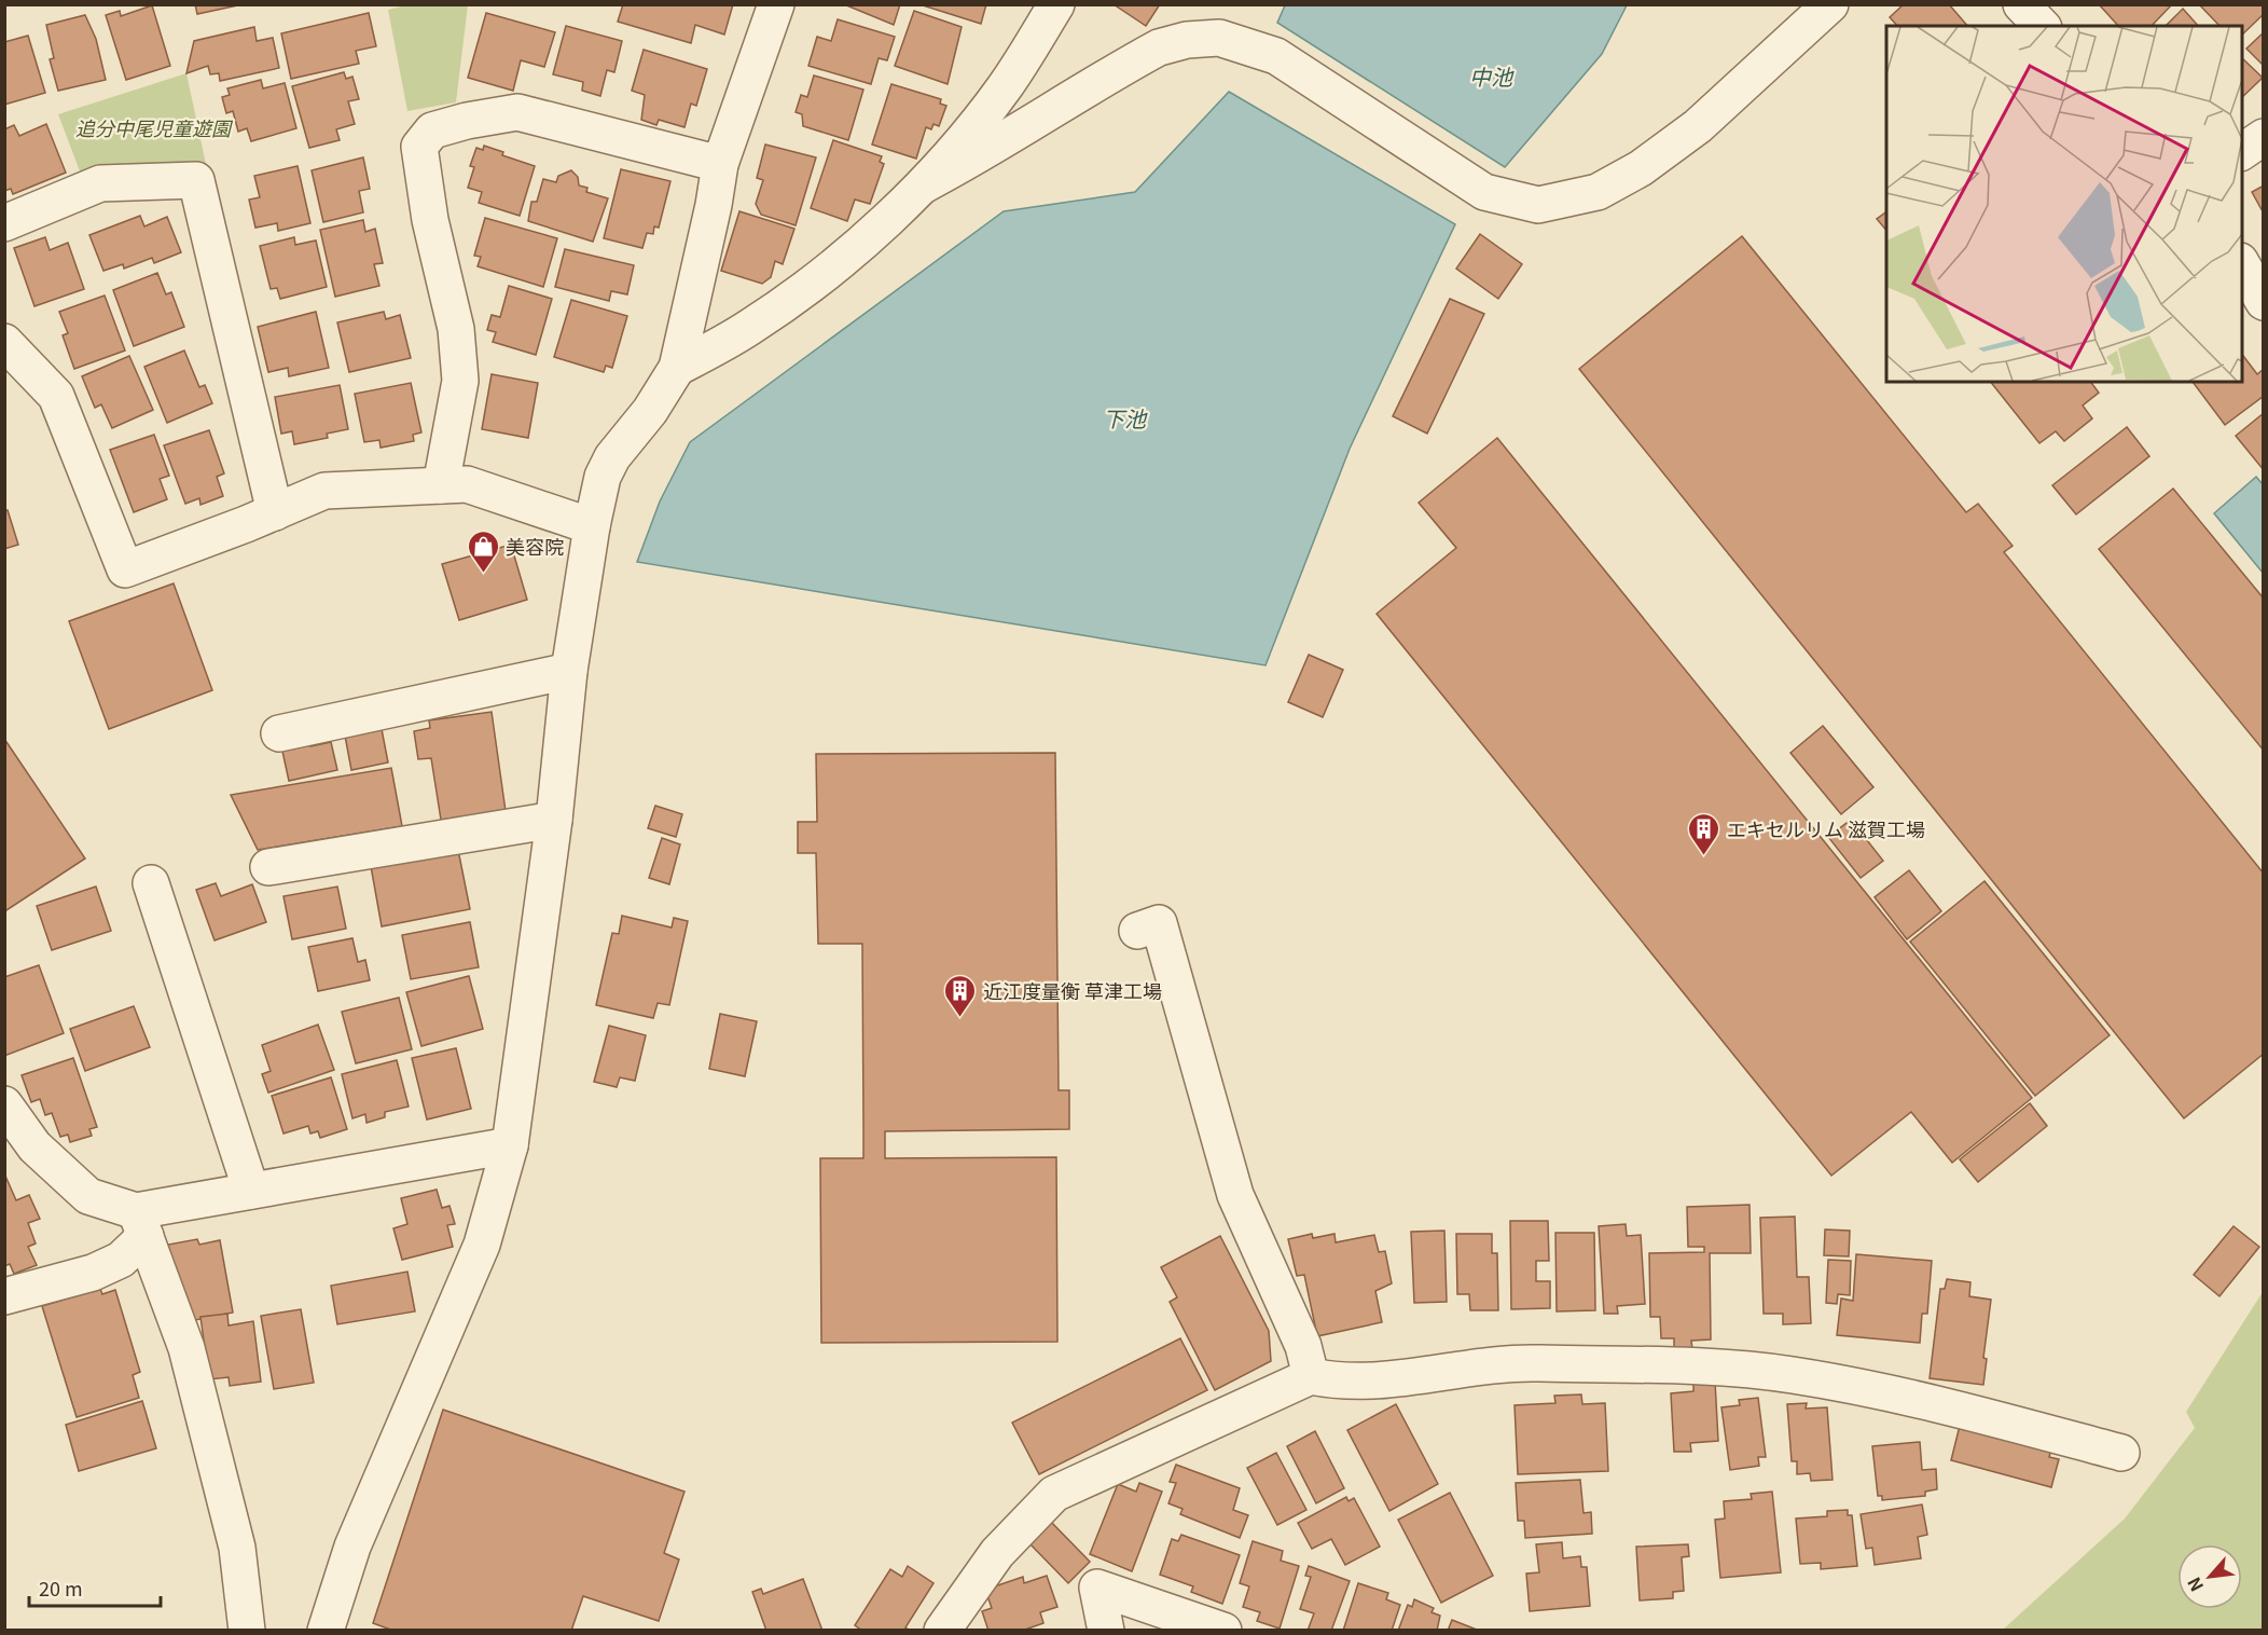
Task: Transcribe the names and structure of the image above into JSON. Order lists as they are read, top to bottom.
{
  "water": ["中池", "下池"],
  "parks": ["追分中尾児童遊園"],
  "places": {
    "shop": ["美容院"],
    "building": ["エキセルリム 滋賀工場", "近江度量衡 草津工場"]
  },
  "scale_bar": "20 m",
  "north": "bottom left"
}
